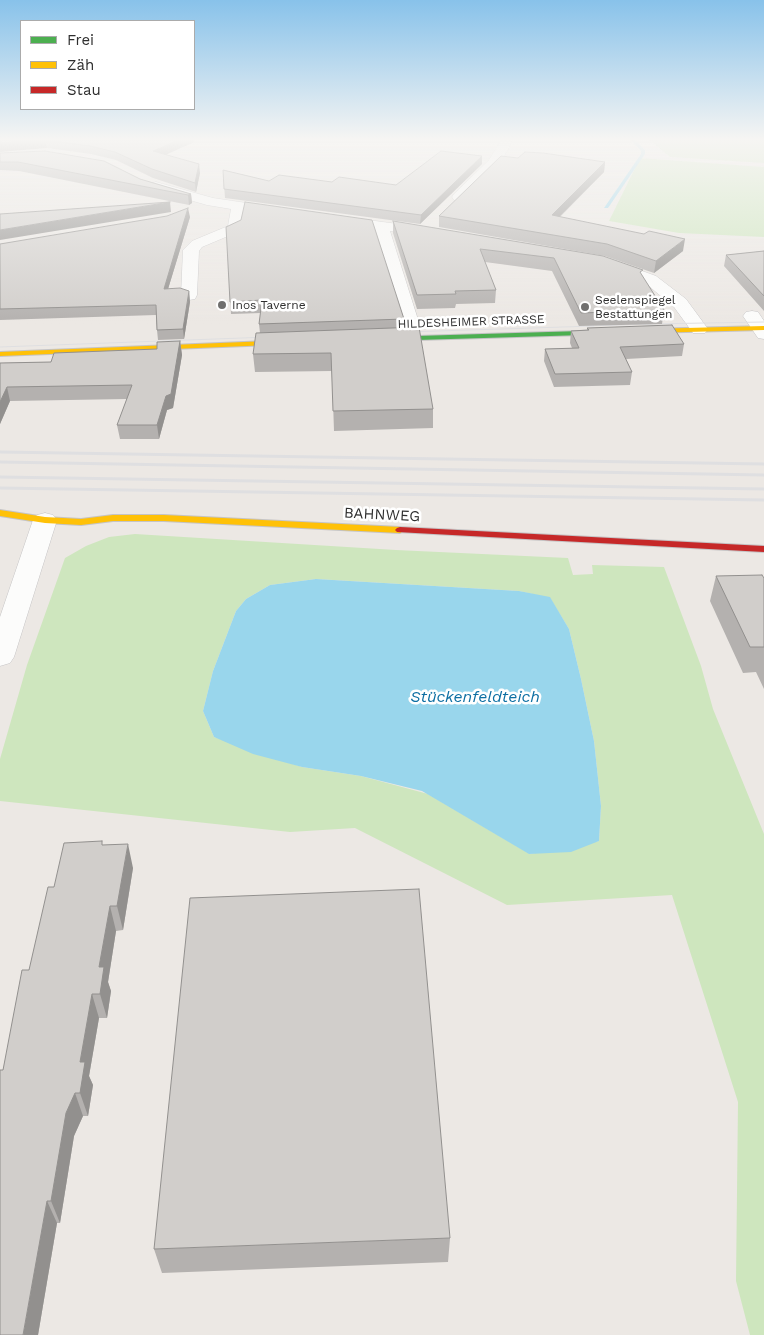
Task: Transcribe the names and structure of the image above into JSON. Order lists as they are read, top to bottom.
{
  "streets": {
    "street": ["HILDESHEIMER STRASSE", "BAHNWEG"]
  },
  "water": ["Stückenfeldteich"],
  "places": ["Inos Taverne", "Seelenspiegel Bestattungen"],
  "legend": ["Frei", "Zäh", "Stau"]
}
